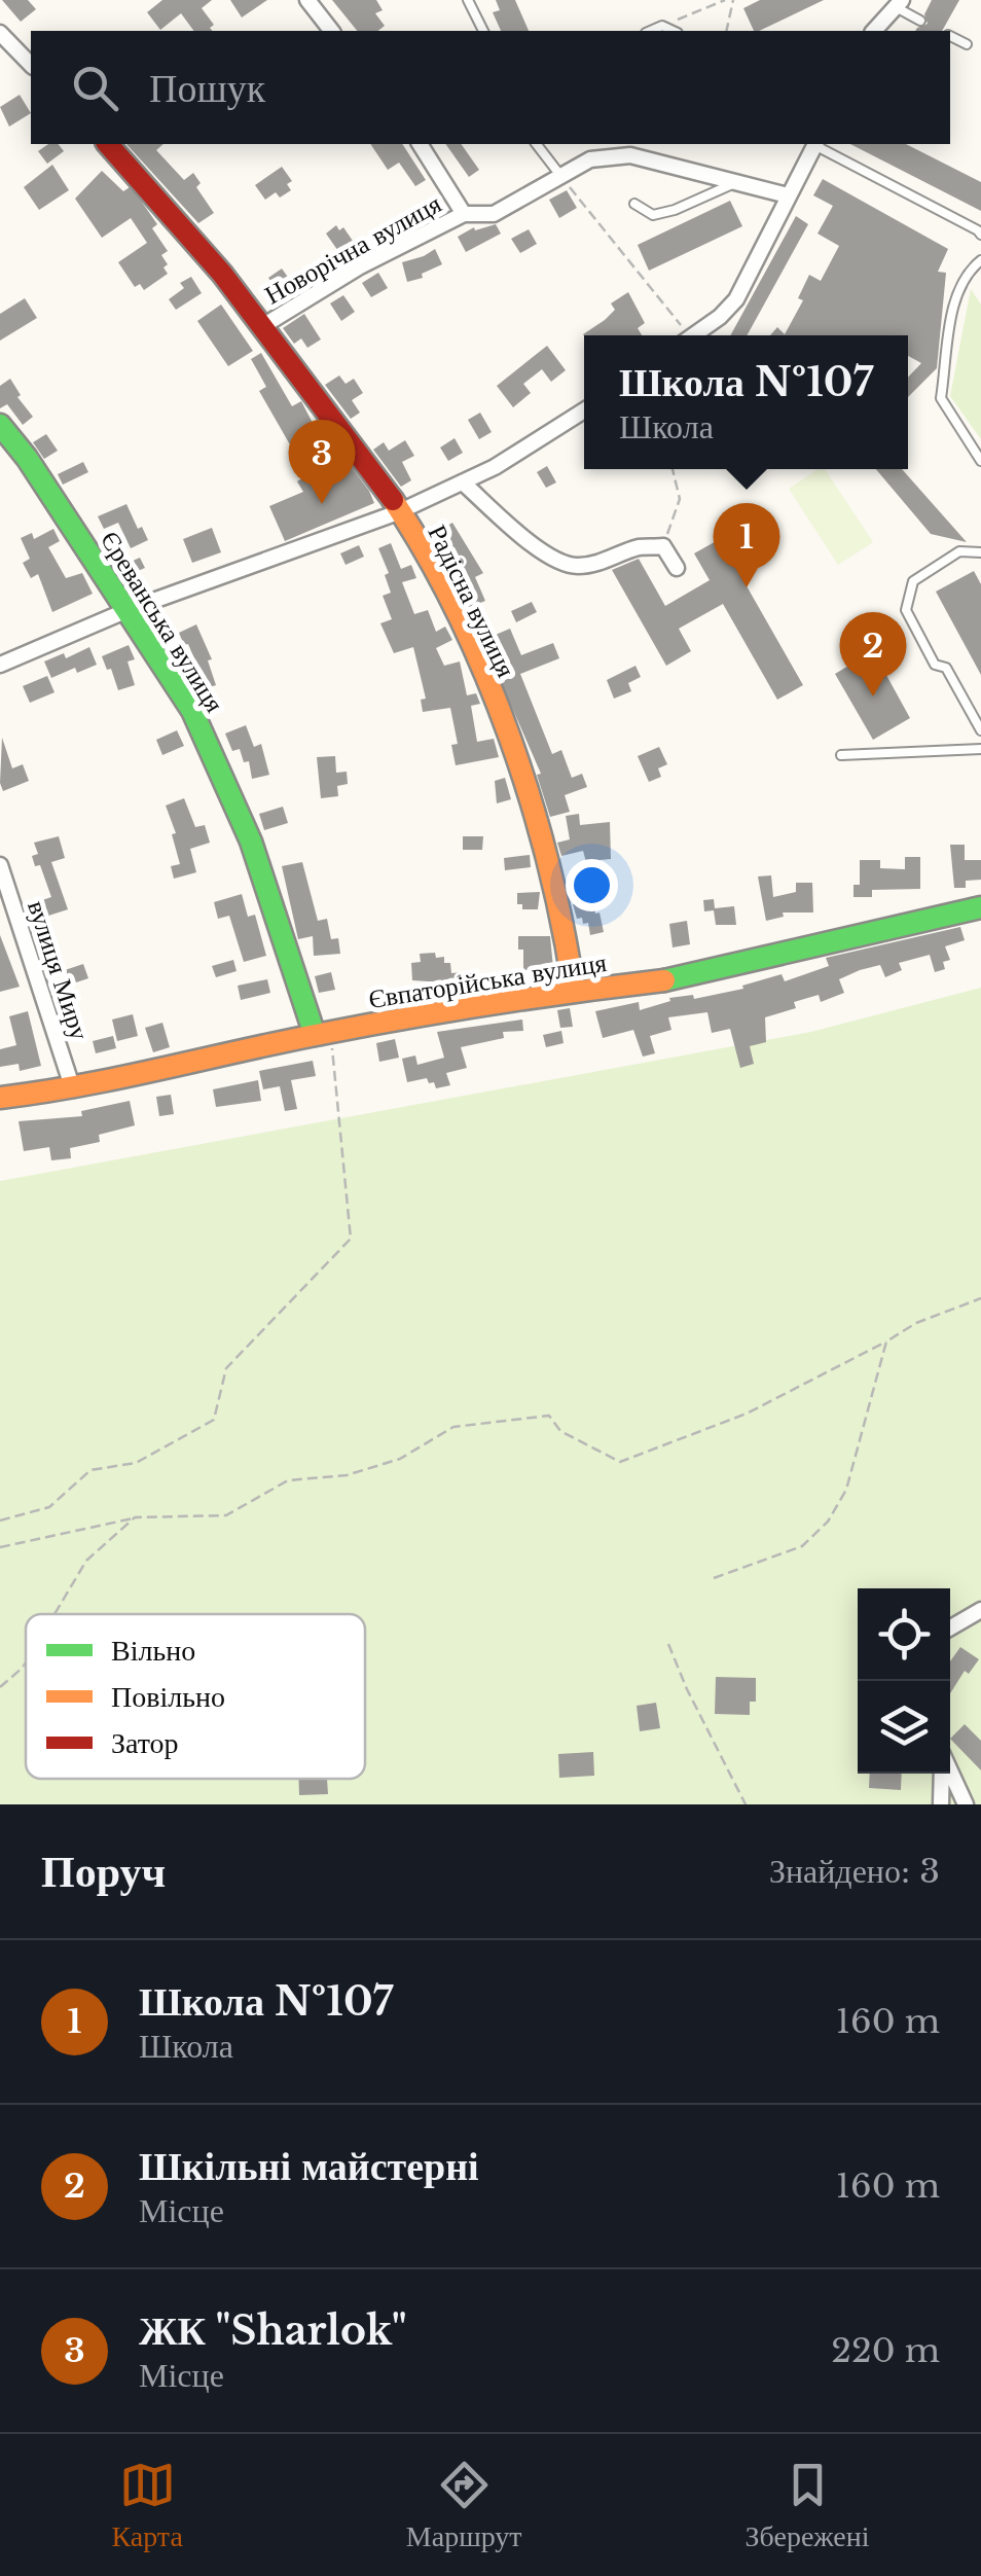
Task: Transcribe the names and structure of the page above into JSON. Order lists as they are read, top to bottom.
{
  "streets": {
    "street": [
      "Новорічна вулиця",
      "Радісна вулиця",
      "Єреванська вулиця",
      "вулиця Миру",
      "Євпаторійська вулиця"
    ]
  },
  "crossings": [
    ["Новорічна вулиця", "Радісна вулиця"],
    ["Радісна вулиця", "Євпаторійська вулиця"],
    ["Єреванська вулиця", "Євпаторійська вулиця"],
    ["вулиця Миру", "Євпаторійська вулиця"]
  ],
  "legend": ["Вільно", "Повільно", "Затор"],
  "page": {
    "search": "Пошук",
    "popup": ["Школа №107", "Школа"],
    "pins": ["3", "1", "2"],
    "heading": ["Поруч", "Знайдено: 3"],
    "list": [
      {
        "mark": "1",
        "name": "Школа №107",
        "note": "Школа",
        "value": "160 m"
      },
      {
        "mark": "2",
        "name": "Шкільні майстерні",
        "note": "Місце",
        "value": "160 m"
      },
      {
        "mark": "3",
        "name": "ЖК \"Sharlok\"",
        "note": "Місце",
        "value": "220 m"
      }
    ],
    "nav": ["Карта", "Маршрут", "Збережені"]
  }
}
